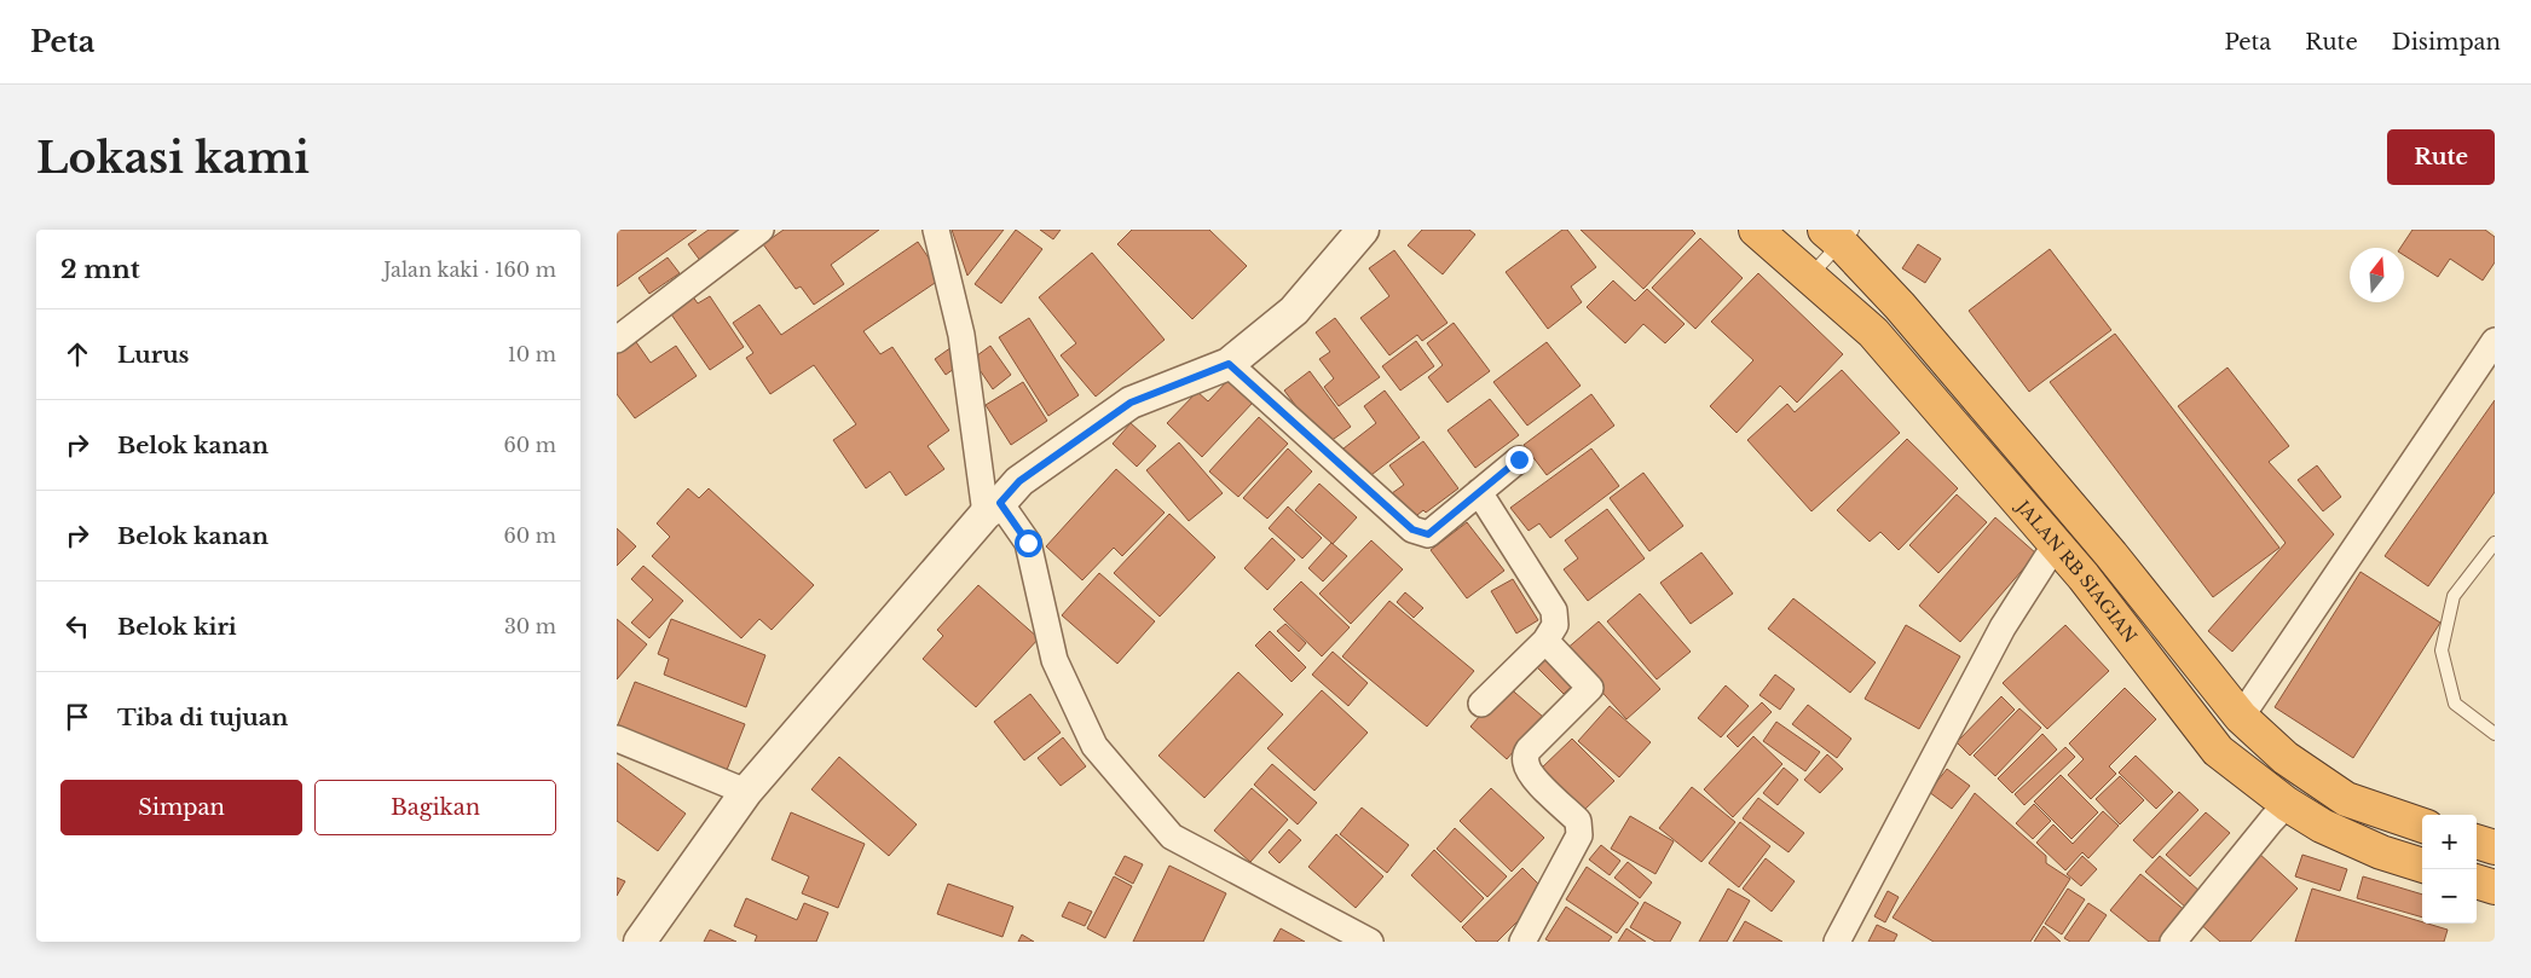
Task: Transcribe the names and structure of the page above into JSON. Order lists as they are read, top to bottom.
{
  "streets": {
    "highway": ["JALAN RB SIAGIAN"]
  },
  "north": "top",
  "page": {
    "header": "Peta",
    "nav": ["Peta", "Rute", "Disimpan"],
    "buttons": [
      "Rute",
      ["Simpan", "Bagikan"]
    ],
    "title": "Lokasi kami",
    "heading": ["2 mnt", "Jalan kaki · 160 m"],
    "list": [
      ["Lurus", "10 m"],
      ["Belok kanan", "60 m"],
      ["Belok kanan", "60 m"],
      ["Belok kiri", "30 m"],
      "Tiba di tujuan"
    ],
    "map_buttons": ["+", "−"]
  }
}
